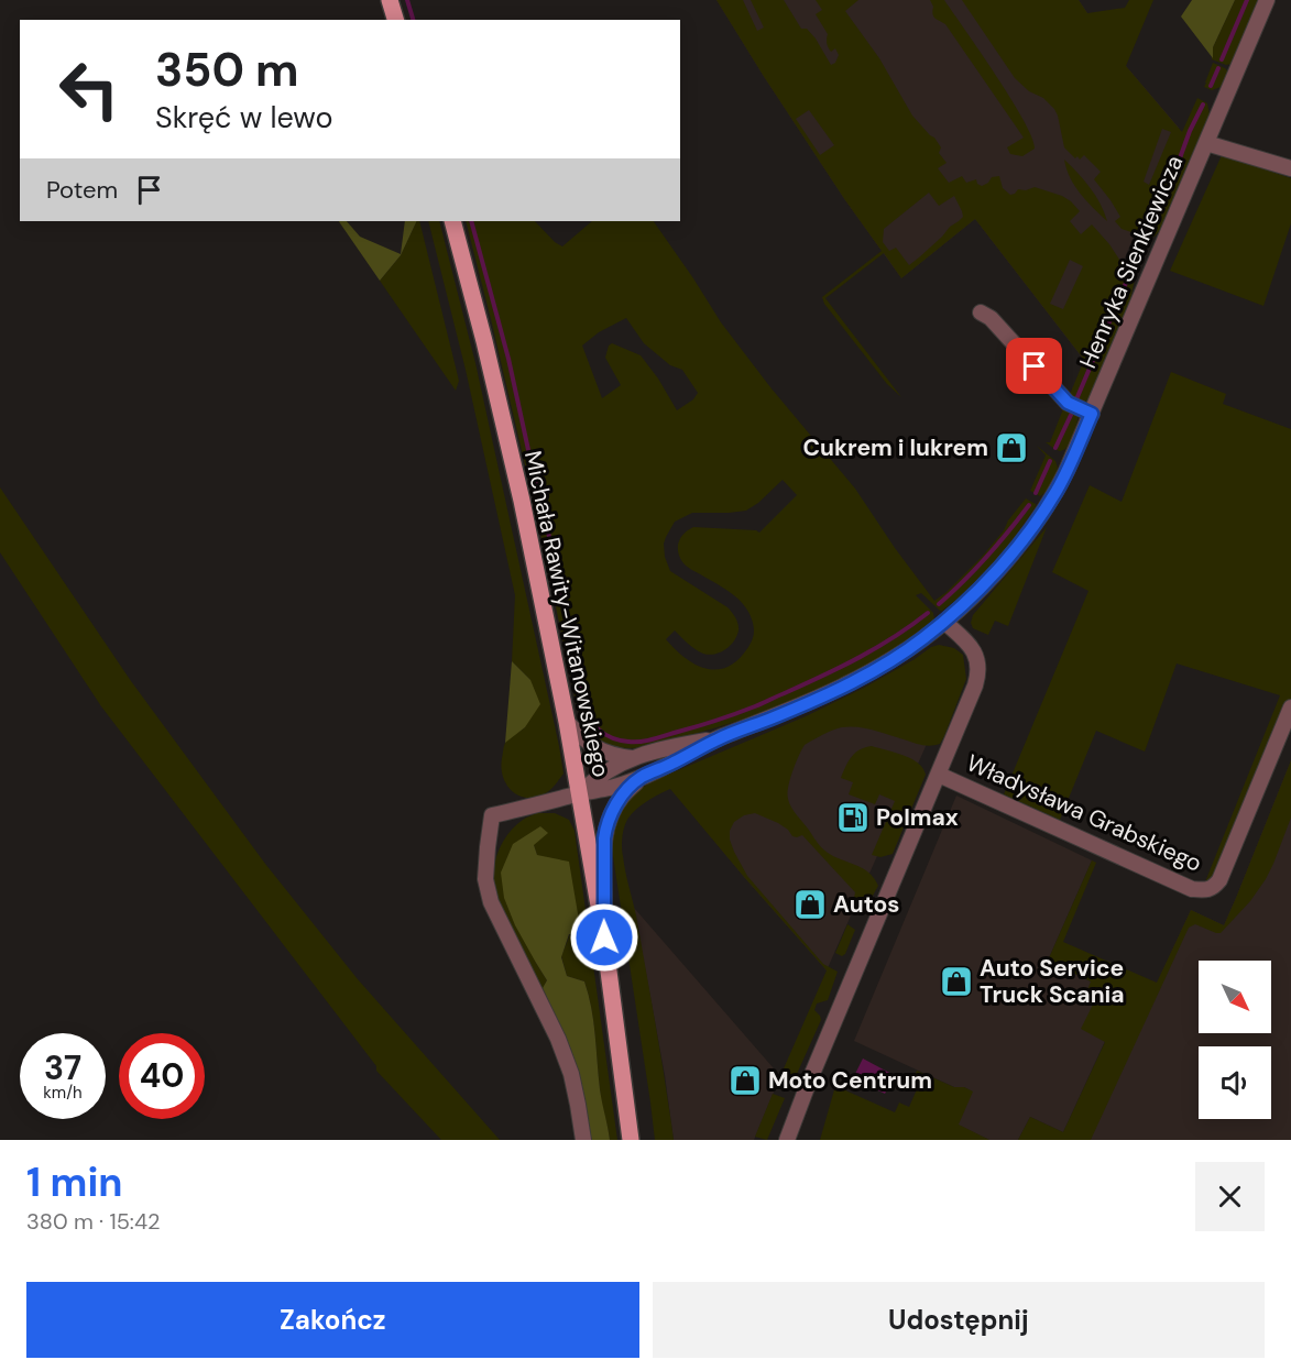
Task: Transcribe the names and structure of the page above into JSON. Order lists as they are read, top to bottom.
{
  "streets": {
    "main road": ["Michała Rawity-Witanowskiego"],
    "street": ["Henryka Sienkiewicza", "Władysława Grabskiego"]
  },
  "crossings": [
    ["Henryka Sienkiewicza", "Michała Rawity-Witanowskiego"]
  ],
  "places": {
    "shop": [
      "Cukrem i lukrem",
      "Autos",
      "Auto Service Truck Scania",
      "Moto Centrum"
    ],
    "fuel station": ["Polmax"]
  },
  "north": "bottom right",
  "page": {
    "turn": ["350 m", "Skręć w lewo"],
    "then": "Potem",
    "speed": "37 km/h",
    "limit": "40",
    "heading": ["1 min", "380 m · 15:42"],
    "buttons": ["Zakończ", "Udostępnij"]
  }
}
